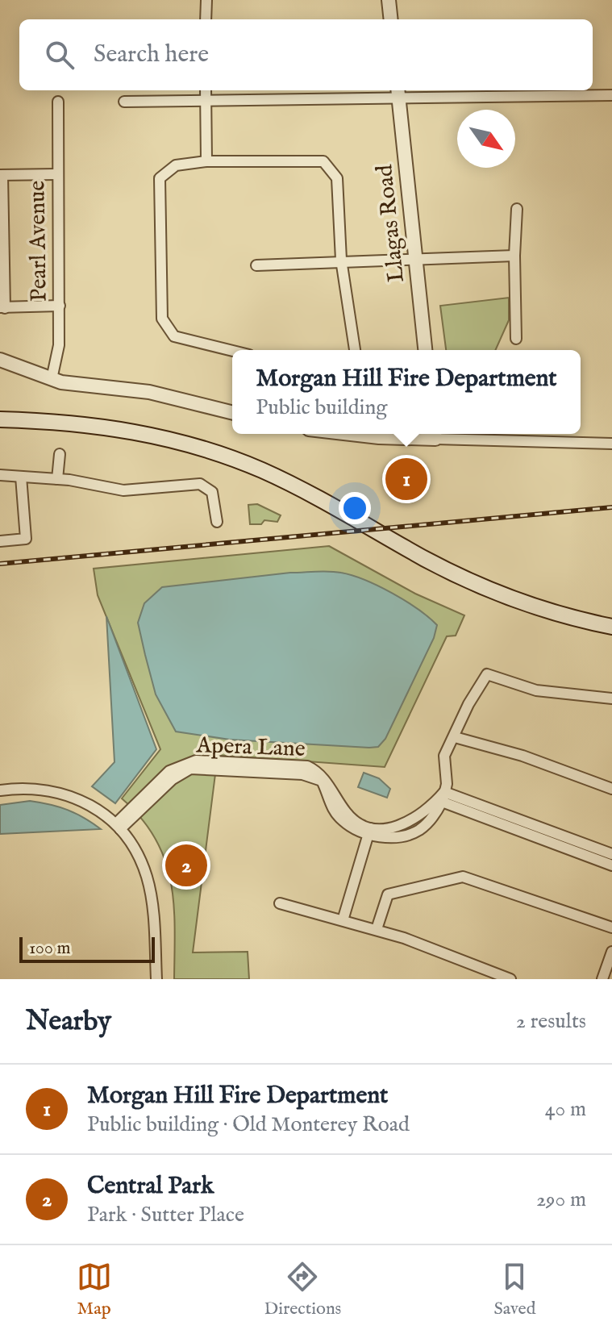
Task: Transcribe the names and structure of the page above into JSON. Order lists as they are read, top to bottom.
{
  "streets": {
    "street": ["Llagas Road", "Pearl Avenue", "Apera Lane"]
  },
  "scale_bar": "100 m",
  "north": "bottom right",
  "page": {
    "search": "Search here",
    "popup": ["Morgan Hill Fire Department", "Public building"],
    "pins": ["1", "2"],
    "scale": "100 m",
    "heading": ["Nearby", "2 results"],
    "list": [
      {
        "mark": "1",
        "name": "Morgan Hill Fire Department",
        "note": "Public building · Old Monterey Road",
        "value": "40 m"
      },
      {
        "mark": "2",
        "name": "Central Park",
        "note": "Park · Sutter Place",
        "value": "290 m"
      }
    ],
    "nav": ["Map", "Directions", "Saved"]
  }
}
